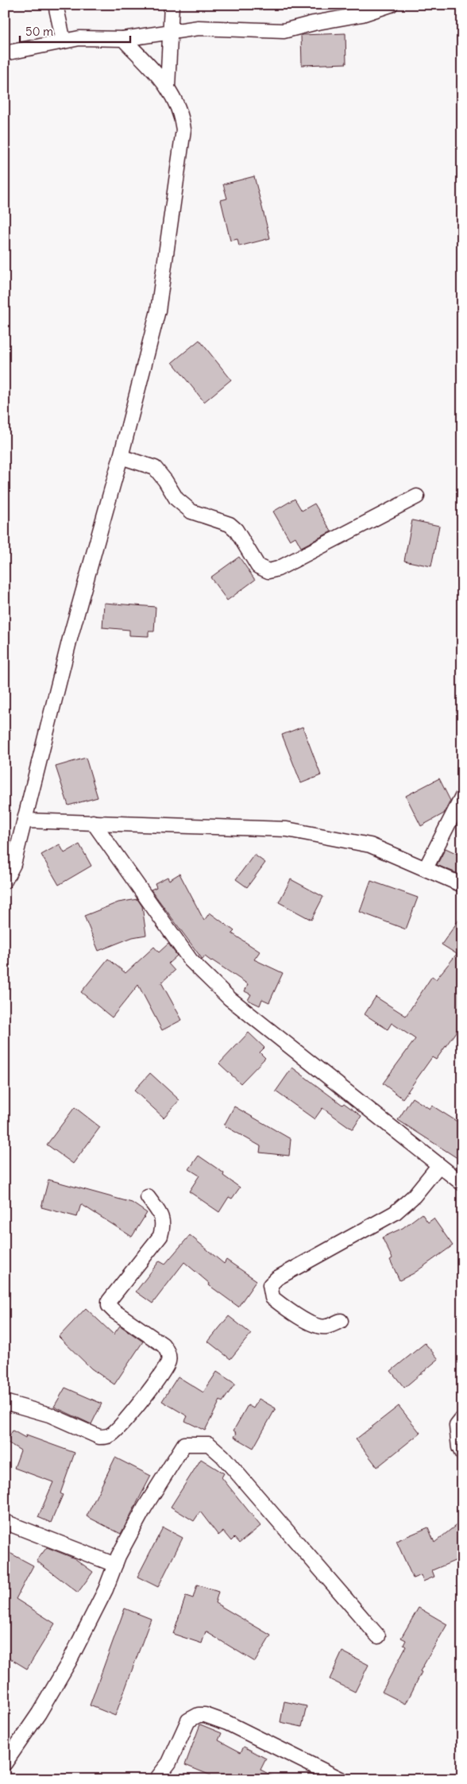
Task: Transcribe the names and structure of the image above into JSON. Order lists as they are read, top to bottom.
{
  "scale_bar": "50 m"
}
